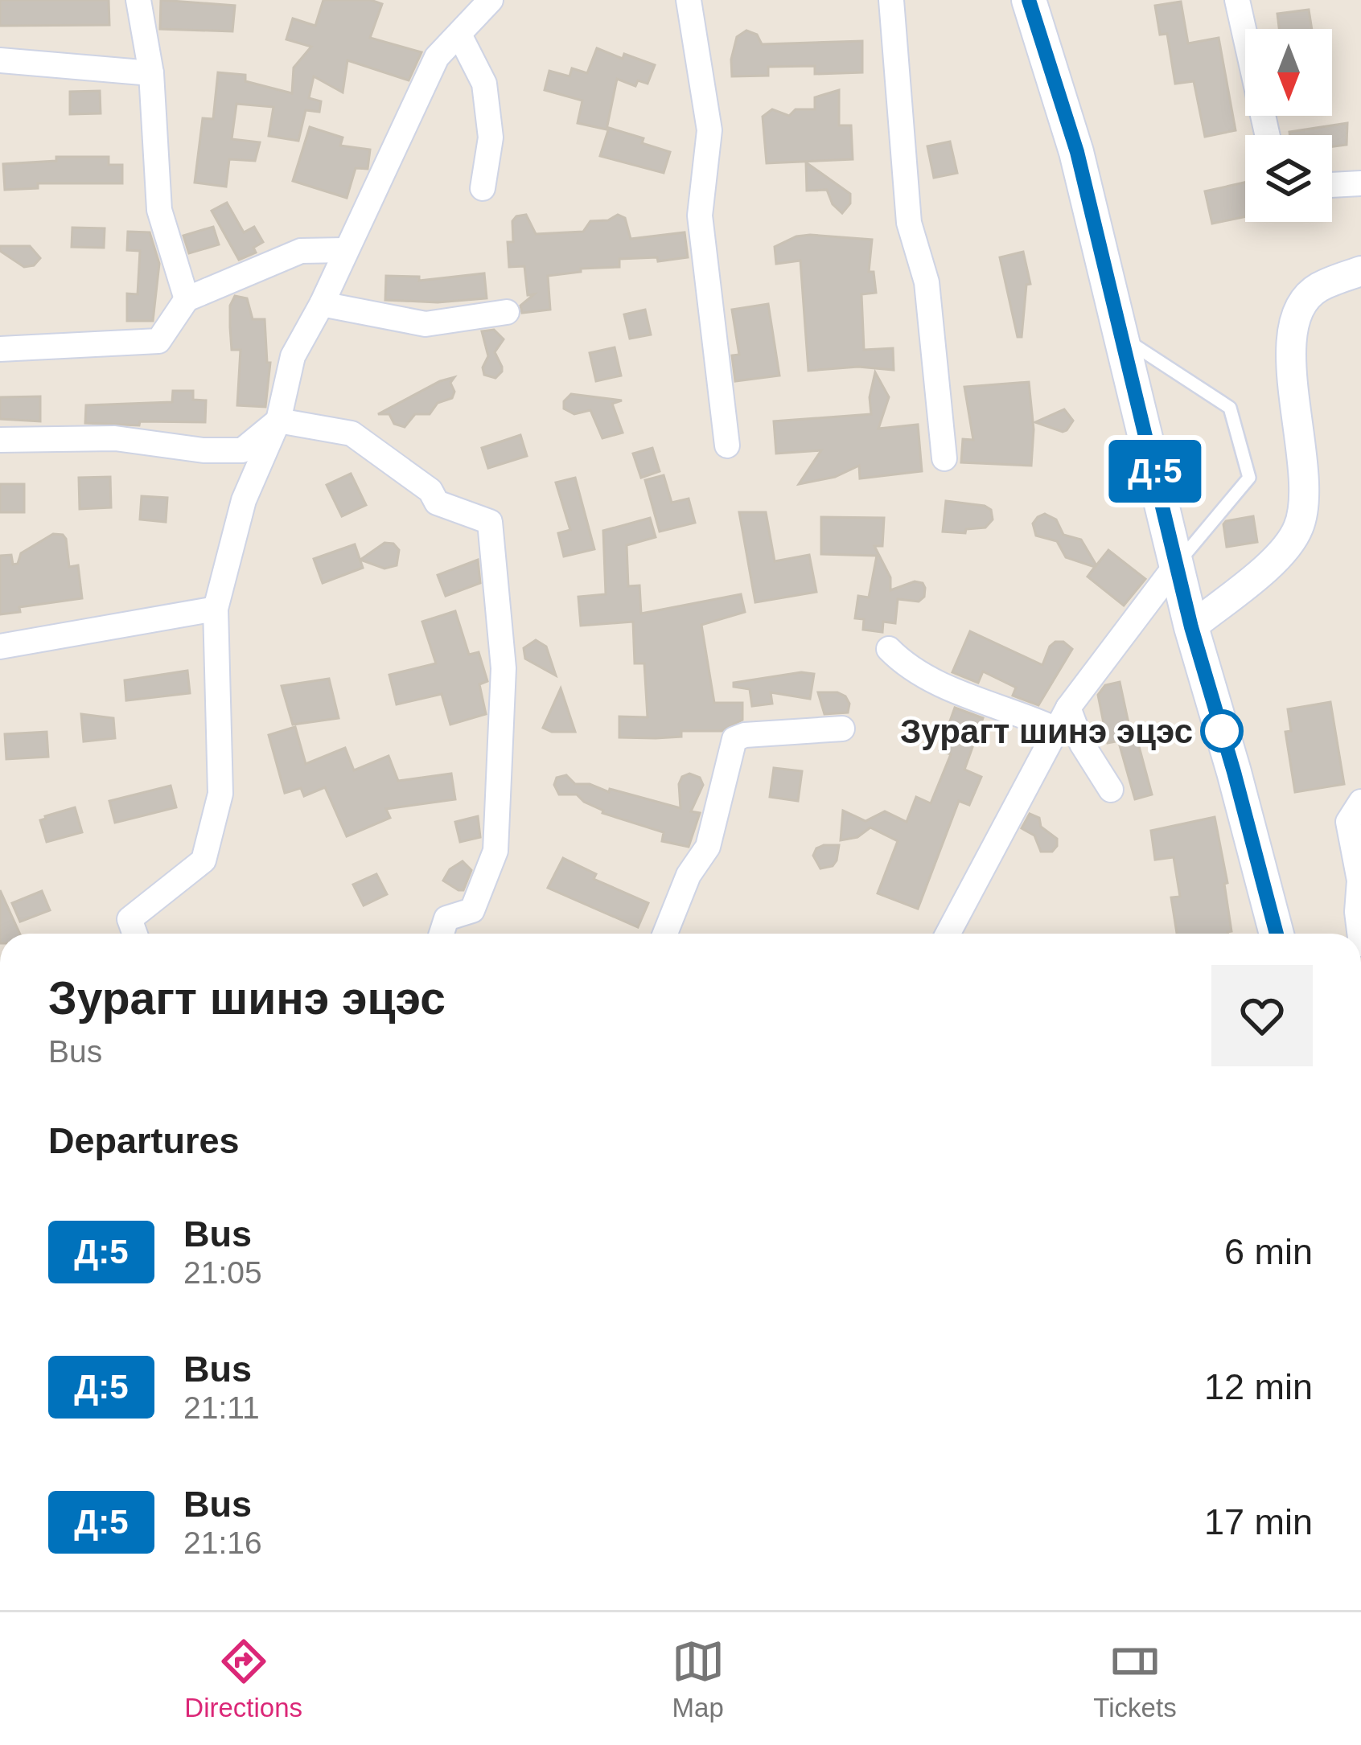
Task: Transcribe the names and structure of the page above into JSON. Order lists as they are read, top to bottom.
{
  "places": ["Зурагт шинэ эцэс"],
  "lines": ["bus line Д:5"],
  "north": "bottom",
  "page": {
    "on_map": "Д:5",
    "heading": [
      ["Зурагт шинэ эцэс", "Bus"],
      "Departures"
    ],
    "list": [
      {
        "mark": "Д:5",
        "name": "Bus",
        "note": "21:05",
        "value": "6 min"
      },
      {
        "mark": "Д:5",
        "name": "Bus",
        "note": "21:11",
        "value": "12 min"
      },
      {
        "mark": "Д:5",
        "name": "Bus",
        "note": "21:16",
        "value": "17 min"
      }
    ],
    "tabs": ["Directions", "Map", "Tickets"]
  }
}
